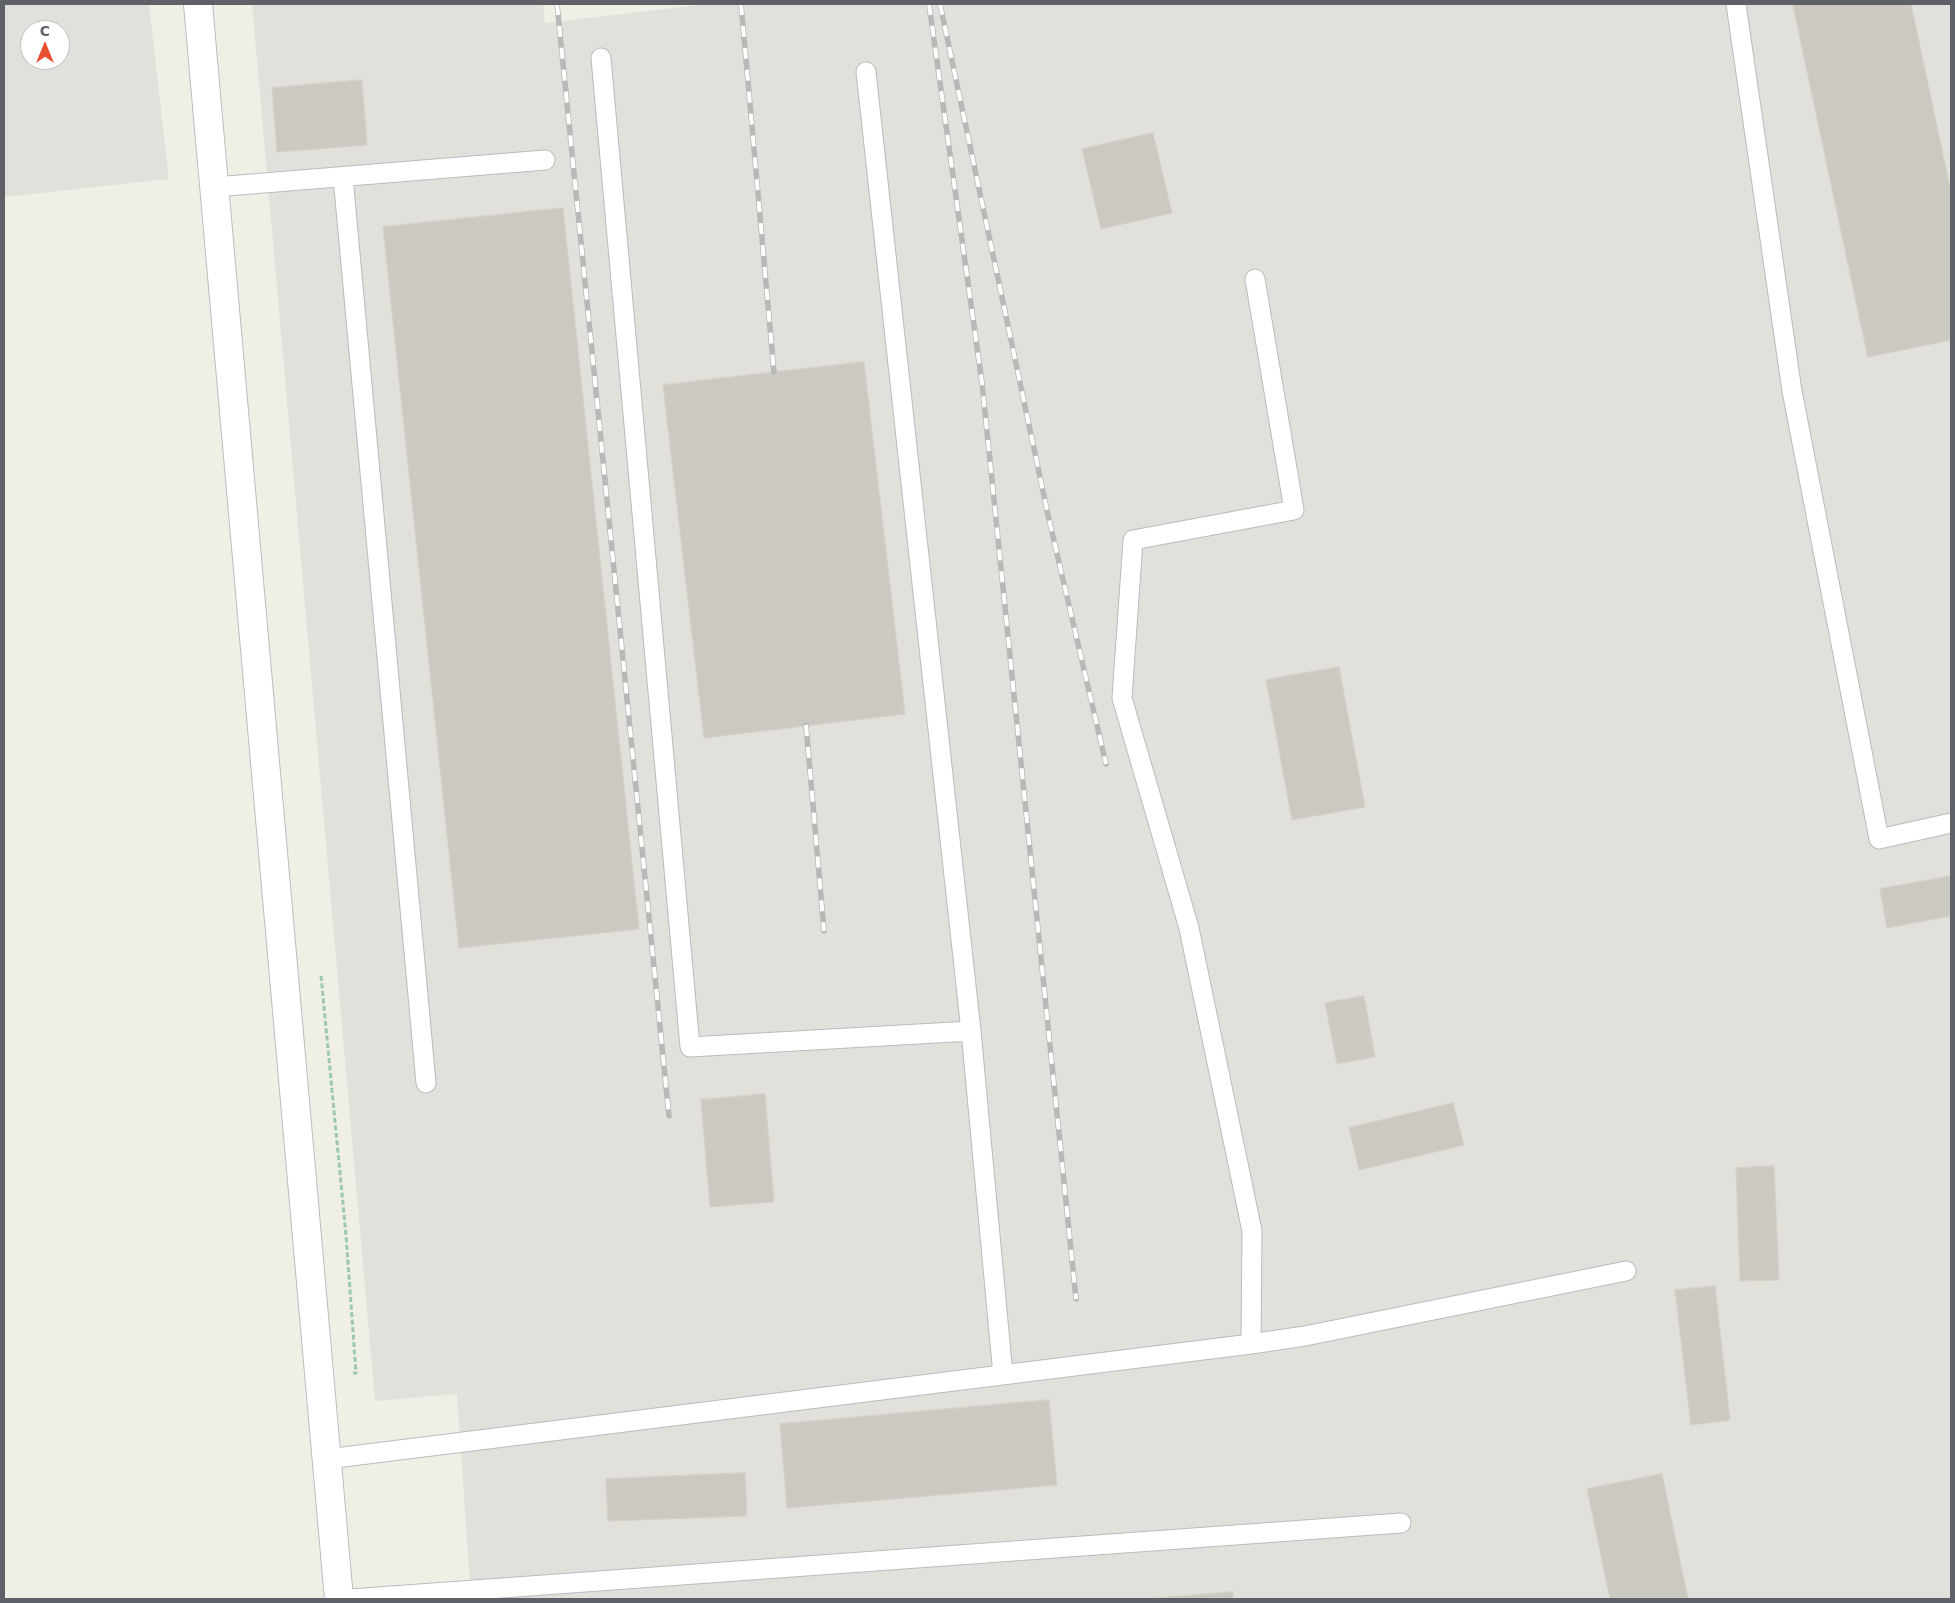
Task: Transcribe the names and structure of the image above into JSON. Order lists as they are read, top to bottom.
{
  "north": "top"
}
